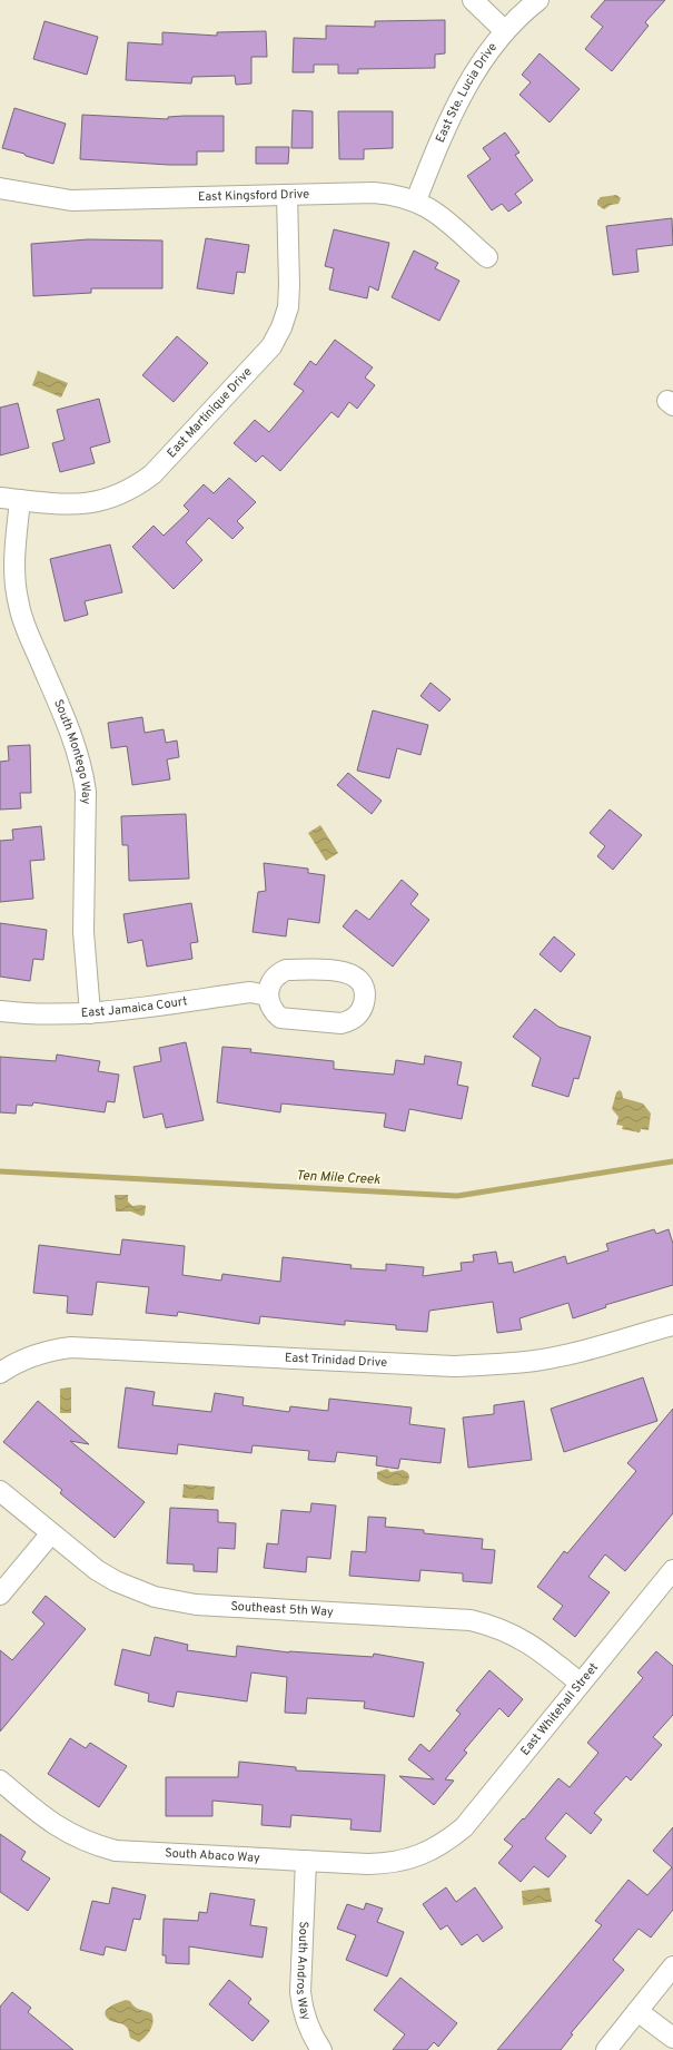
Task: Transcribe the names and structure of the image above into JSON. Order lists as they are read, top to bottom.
{
  "streets": {
    "street": [
      "East Ste. Lucia Drive",
      "East Kingsford Drive",
      "East Martinique Drive",
      "South Montego Way",
      "East Jamaica Court",
      "East Trinidad Drive",
      "Southeast 5th Way",
      "East Whitehall Street",
      "South Abaco Way",
      "South Andros Way"
    ]
  },
  "crossings": [
    ["East Ste. Lucia Drive", "East Kingsford Drive"],
    ["East Kingsford Drive", "East Martinique Drive"],
    ["East Martinique Drive", "South Montego Way"],
    ["South Montego Way", "East Jamaica Court"],
    ["Southeast 5th Way", "East Whitehall Street"],
    ["East Whitehall Street", "South Abaco Way"],
    ["South Abaco Way", "South Andros Way"]
  ],
  "water": ["Ten Mile Creek"]
}
